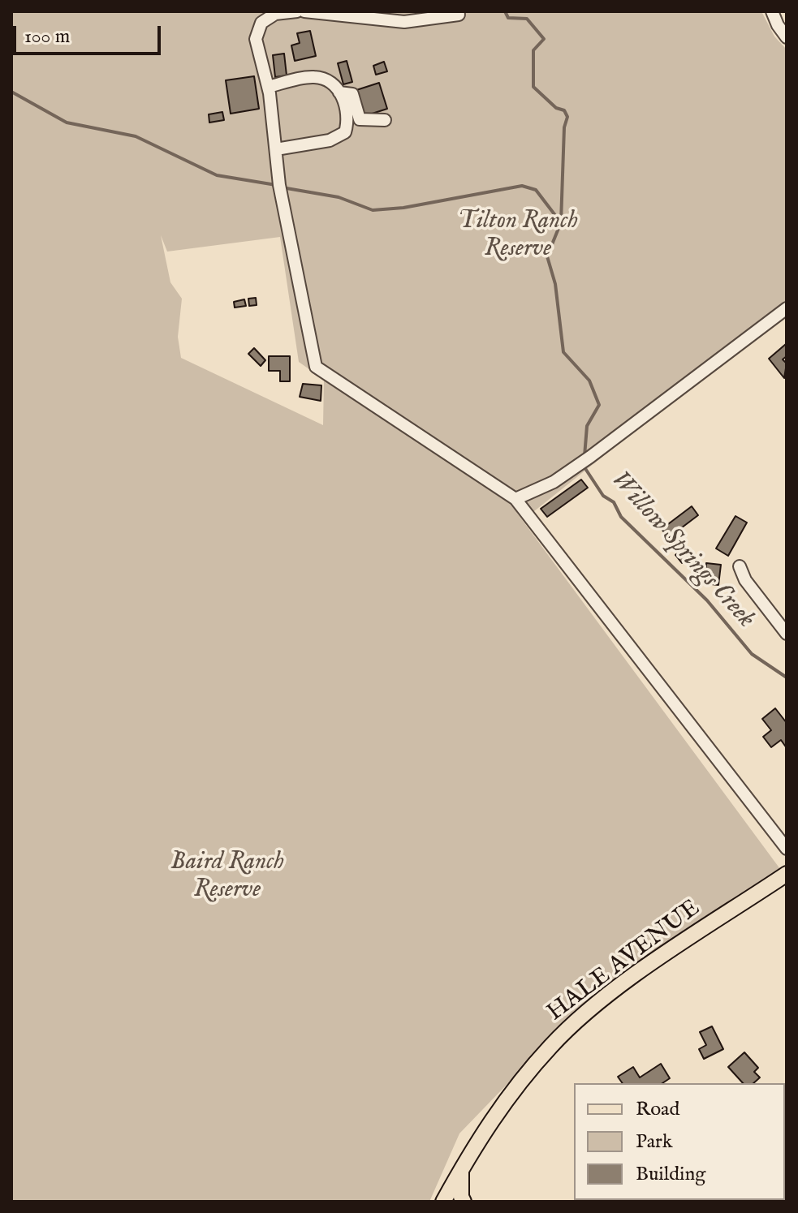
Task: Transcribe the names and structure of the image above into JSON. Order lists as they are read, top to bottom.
{
  "streets": {
    "main road": ["HALE AVENUE"]
  },
  "water": ["Willow Springs Creek"],
  "parks": ["Tilton Ranch Reserve", "Baird Ranch Reserve"],
  "legend": ["Road", "Park", "Building"],
  "scale_bar": "100 m"
}
